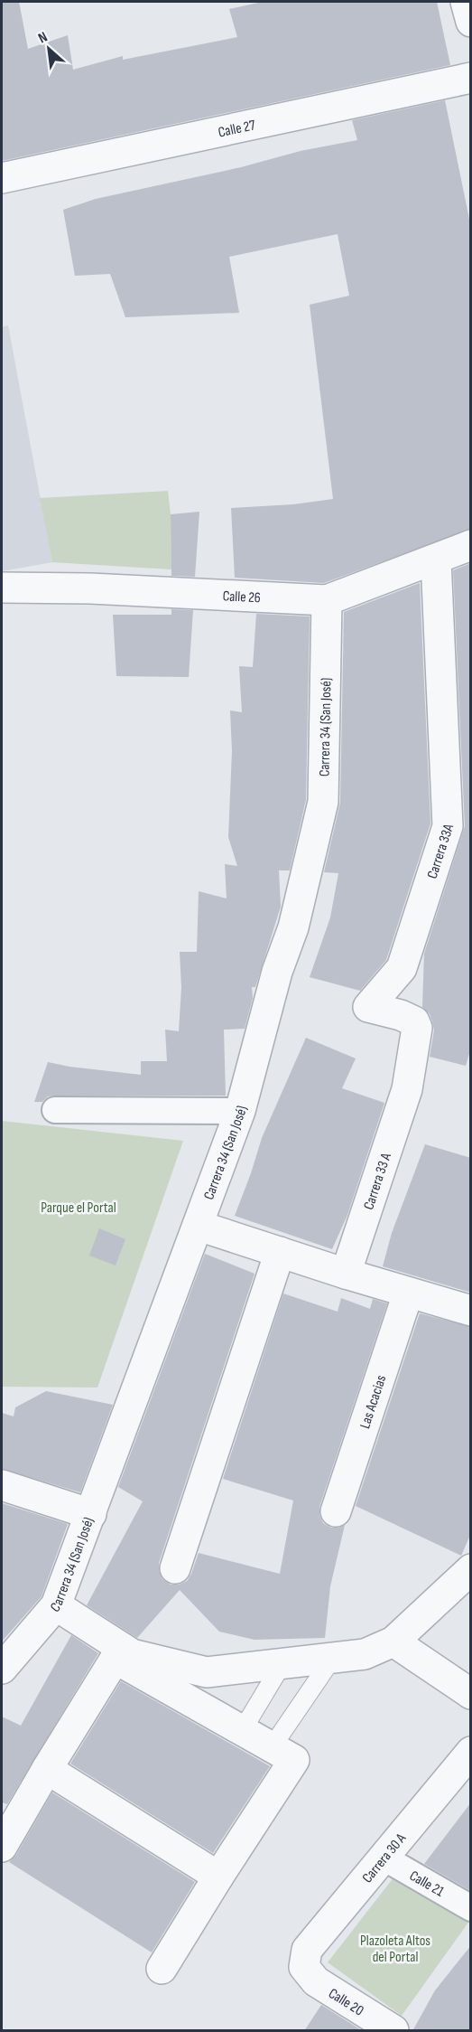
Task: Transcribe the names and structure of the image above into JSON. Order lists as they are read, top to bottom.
{
  "streets": {
    "street": [
      "Calle 27",
      "Calle 26",
      "Carrera 34 (San José)",
      "Carrera 33A",
      "Carrera 33 A",
      "Las Acacias",
      "Carrera 30 A",
      "Calle 21",
      "Calle 20"
    ]
  },
  "crossings": [
    ["Calle 26", "Carrera 34 (San José)"],
    ["Calle 26", "Carrera 33A"],
    ["Carrera 33A", "Carrera 33 A"],
    ["Carrera 30 A", "Calle 21"],
    ["Carrera 30 A", "Calle 20"]
  ],
  "parks": ["Parque el Portal", "Plazoleta Altos del Portal"],
  "north": "top left"
}
